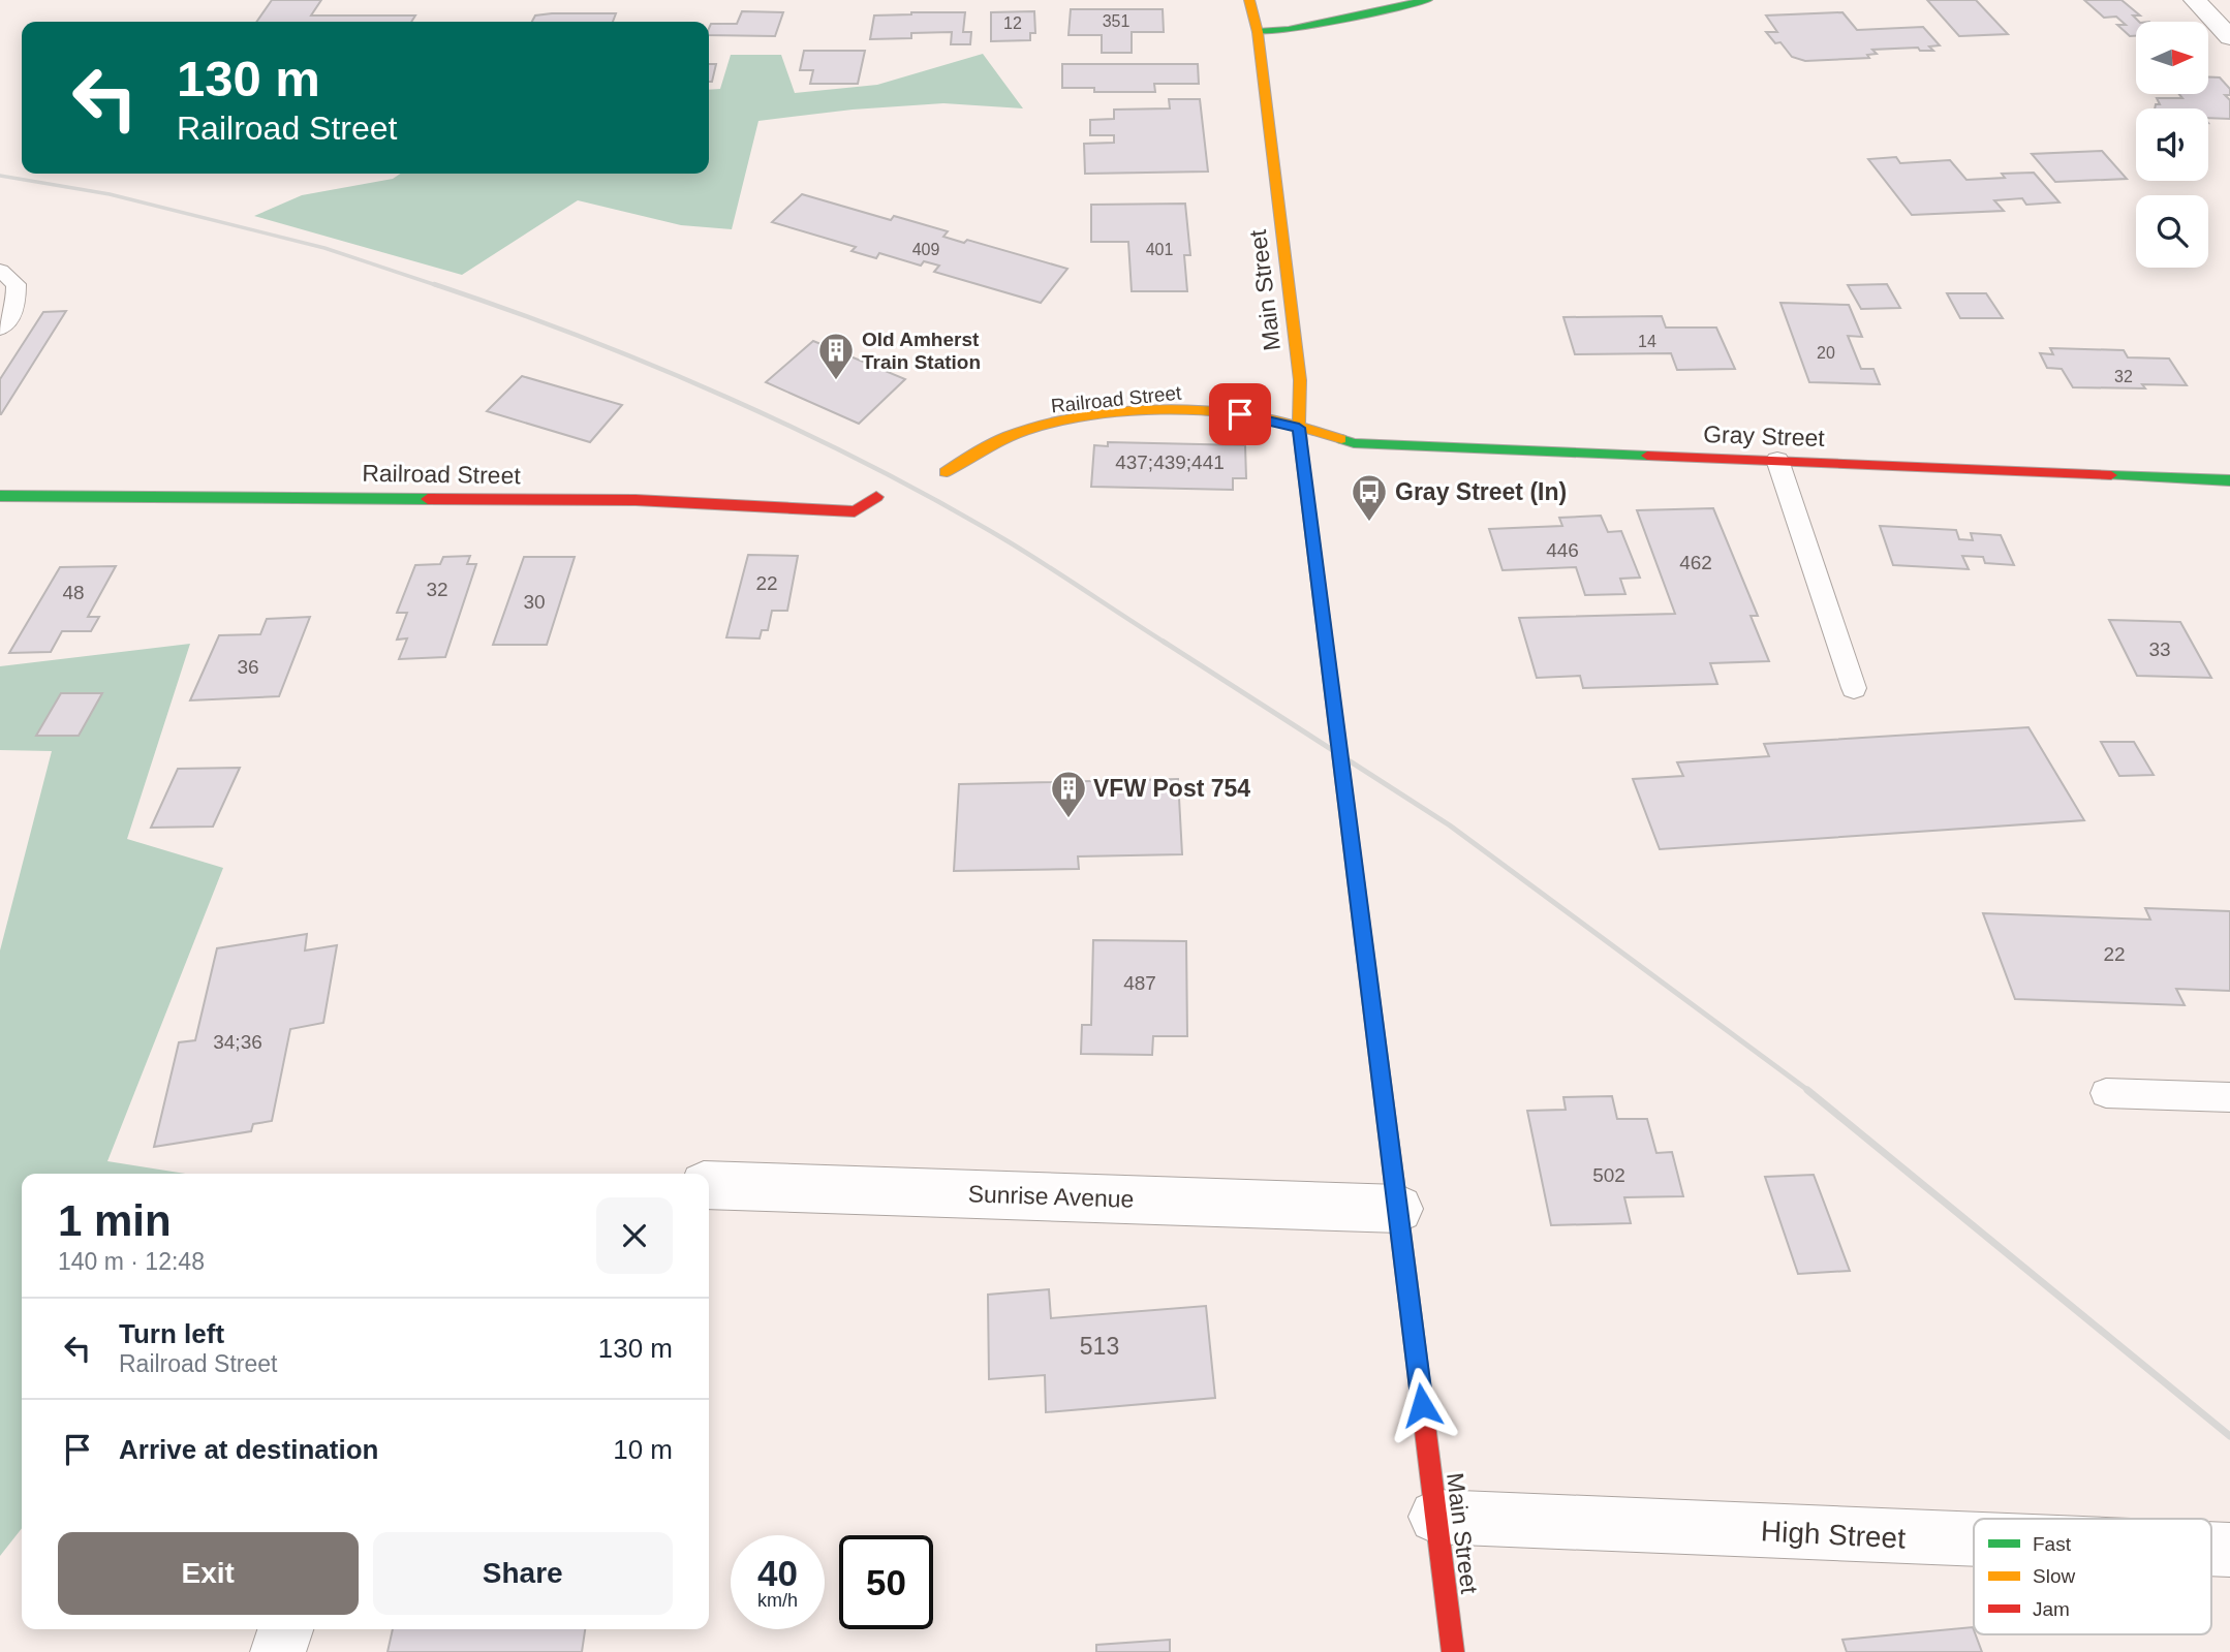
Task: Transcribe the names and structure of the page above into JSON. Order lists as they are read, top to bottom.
{
  "streets": {
    "main road": ["Main Street", "Railroad Street", "Gray Street"],
    "street": ["Sunrise Avenue", "High Street"]
  },
  "crossings": [
    ["Main Street", "Railroad Street"],
    ["Main Street", "Gray Street"],
    ["Main Street", "Sunrise Avenue"],
    ["Main Street", "High Street"],
    ["Railroad Street", "Gray Street"]
  ],
  "places": {
    "building": ["Old Amherst Train Station", "VFW Post 754"],
    "bus stop": ["Gray Street (In)"]
  },
  "house_numbers": [
    "351",
    "12",
    "409",
    "401",
    "14",
    "20",
    "32",
    "437;439;441",
    "446",
    "462",
    "22",
    "32",
    "48",
    "30",
    "33",
    "36",
    "22",
    "487",
    "34;36",
    "502",
    "513"
  ],
  "legend": ["Fast", "Slow", "Jam"],
  "north": "right",
  "page": {
    "turn": ["130 m", "Railroad Street"],
    "heading": ["1 min", "140 m · 12:48"],
    "list": [
      {
        "name": "Turn left",
        "note": "Railroad Street",
        "value": "130 m"
      },
      {
        "name": "Arrive at destination",
        "value": "10 m"
      }
    ],
    "buttons": ["Exit", "Share"],
    "speed": "40 km/h",
    "limit": "50"
  }
}
